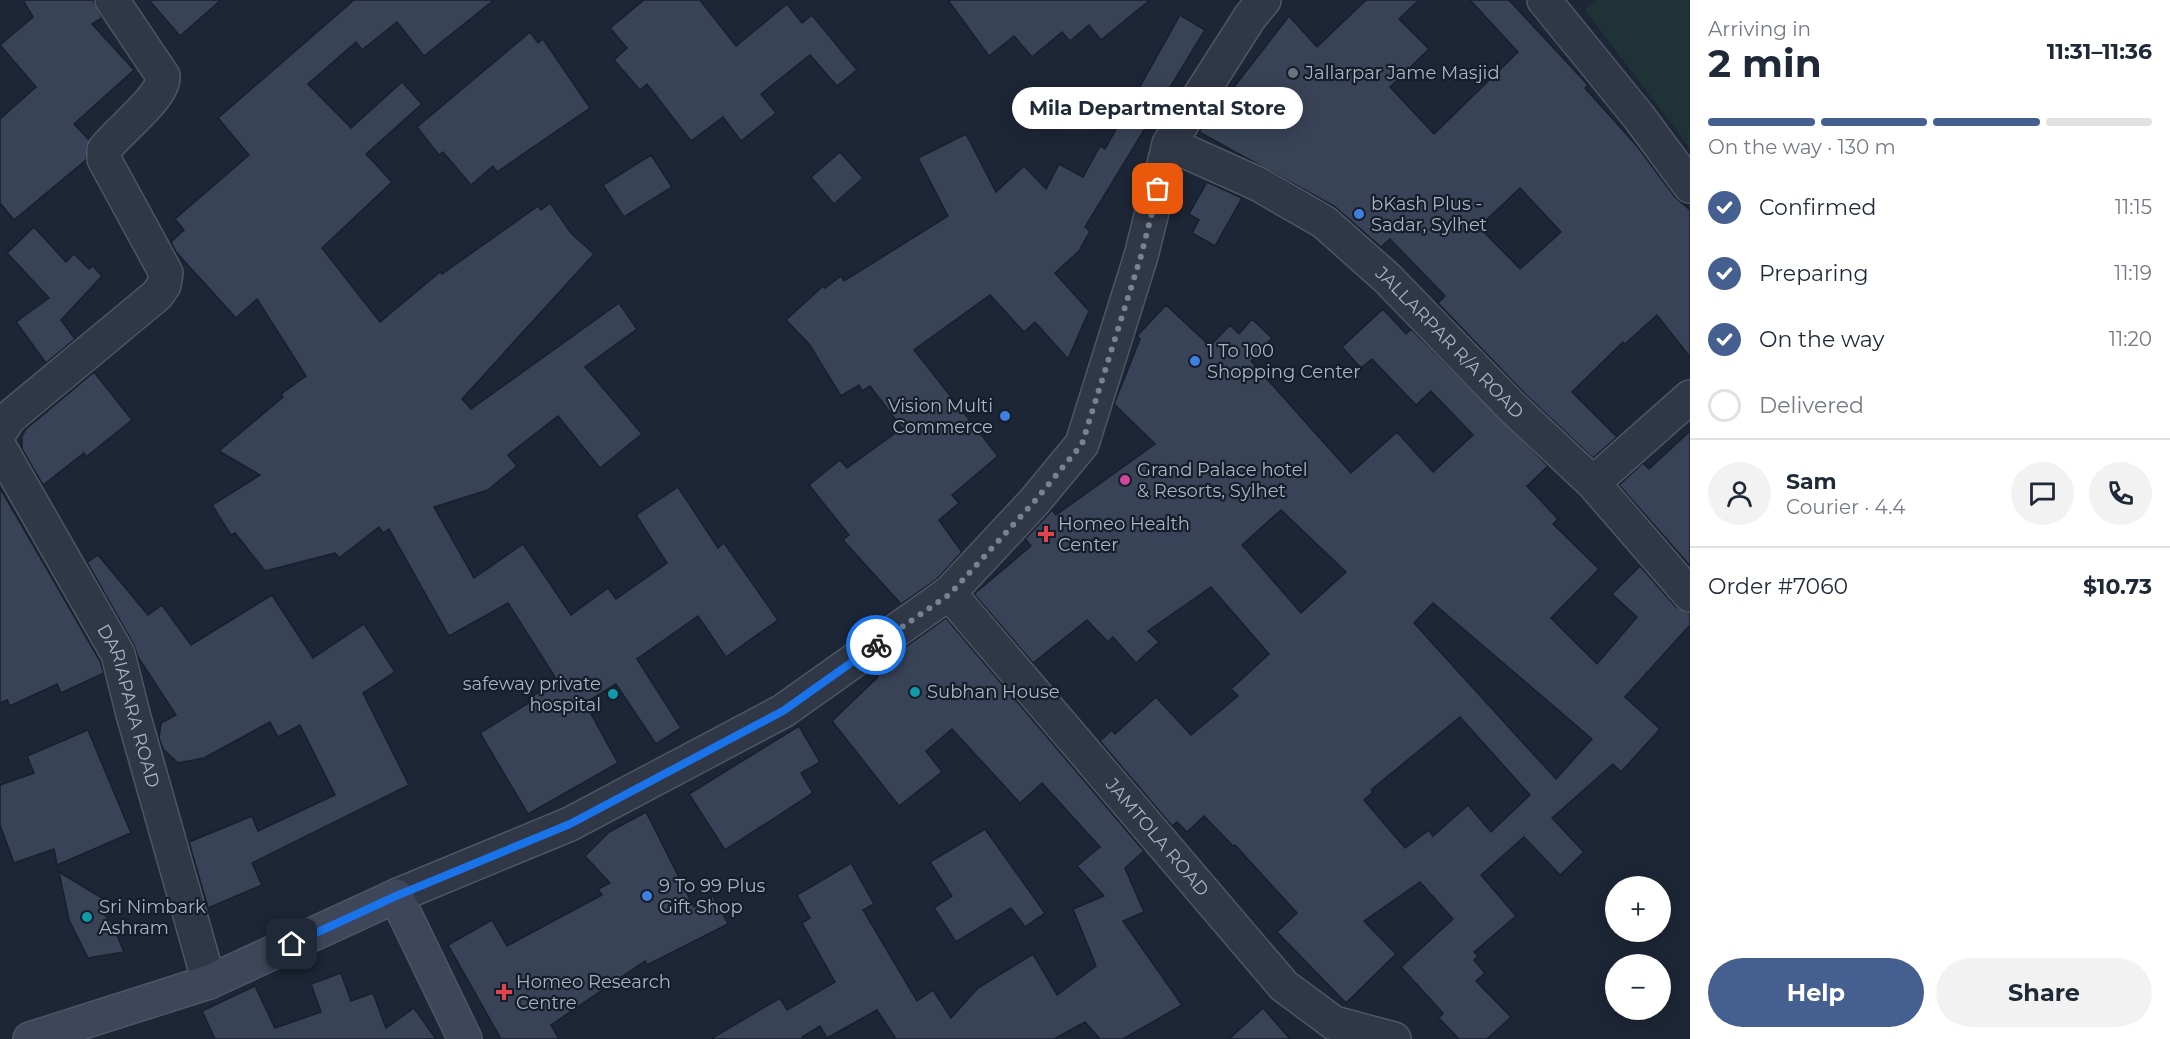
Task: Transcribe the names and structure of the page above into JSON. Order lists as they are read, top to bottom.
{
  "streets": {
    "street": ["JALLARPAR R/A ROAD", "DARIAPARA ROAD", "JAMTOLA ROAD"]
  },
  "places": {
    "other": [
      "Jallarpar Jame Masjid",
      "Mila Departmental Store",
      "bKash Plus - Sadar, Sylhet",
      "1 To 100 Shopping Center",
      "Vision Multi Commerce",
      "Grand Palace hotel & Resorts, Sylhet",
      "Subhan House",
      "safeway private hospital",
      "9 To 99 Plus Gift Shop",
      "Sri Nimbark Ashram"
    ],
    "health": ["Homeo Health Center", "Homeo Research Centre"]
  },
  "page": {
    "heading": ["2 min", "Arriving in", "11:31–11:36"],
    "panel": [
      "Sam",
      "Courier · 4.4",
      "Order #7060",
      "$10.73"
    ],
    "bubble": "Mila Departmental Store",
    "bar": "On the way · 130 m",
    "list": [
      ["Confirmed", "11:15"],
      ["Preparing", "11:19"],
      ["On the way", "11:20"],
      "Delivered"
    ],
    "map_buttons": ["+", "−"],
    "buttons": ["Help", "Share"]
  }
}
